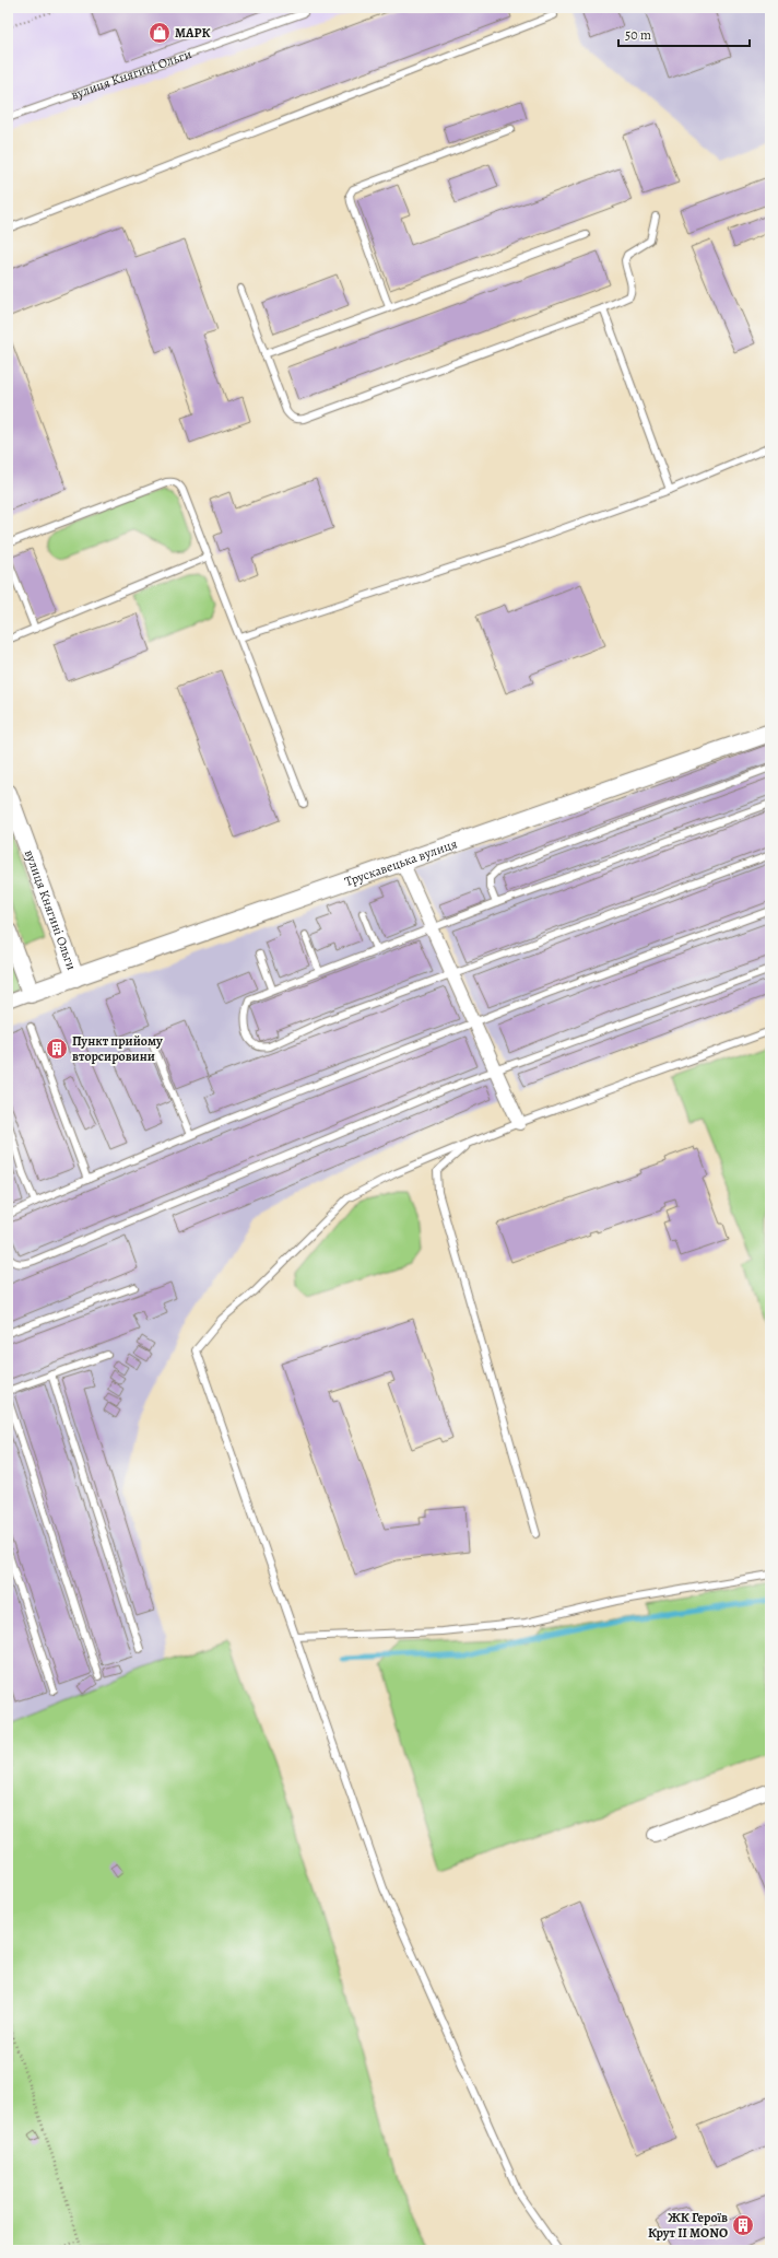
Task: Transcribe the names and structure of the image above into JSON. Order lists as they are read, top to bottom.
{
  "streets": {
    "street": ["вулиця Княгині Ольги", "Трускавецька вулиця"]
  },
  "crossings": [
    ["вулиця Княгині Ольги", "Трускавецька вулиця"]
  ],
  "places": {
    "shop": ["МАРК"],
    "building": ["Пункт прийому вторсировини", "ЖК Героїв Крут ІІ MONO"]
  },
  "scale_bar": "50 m"
}
